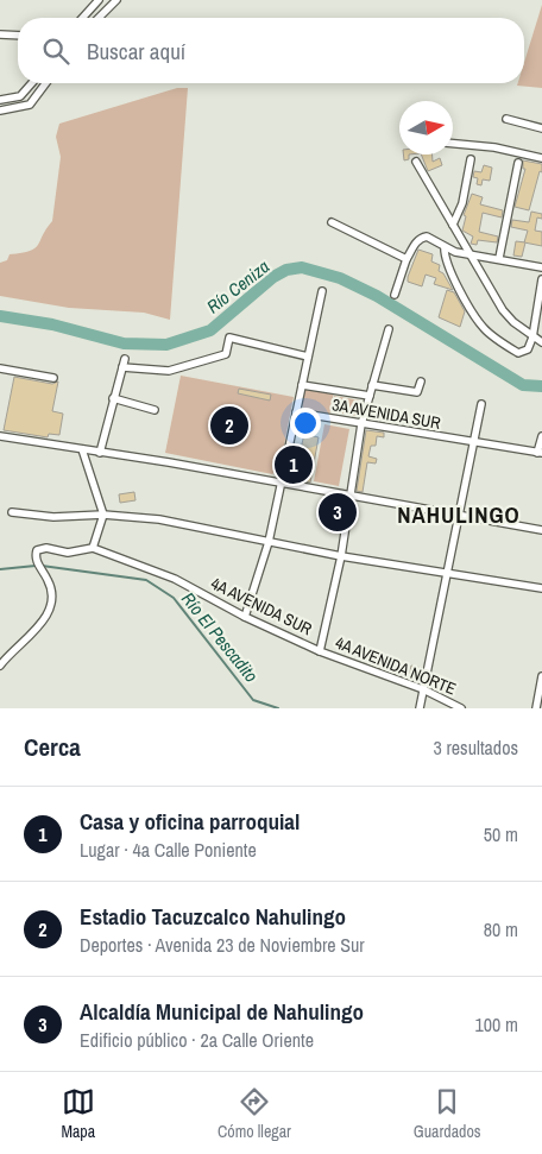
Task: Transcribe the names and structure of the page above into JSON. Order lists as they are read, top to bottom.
{
  "streets": {
    "street": ["3A AVENIDA SUR", "4A AVENIDA SUR", "4A AVENIDA NORTE"]
  },
  "crossings": [
    ["4A AVENIDA SUR", "4A AVENIDA NORTE"]
  ],
  "districts": ["NAHULINGO"],
  "water": ["Río Ceniza", "Río El Pescadito"],
  "north": "right",
  "page": {
    "search": "Buscar aquí",
    "pins": ["2", "1", "3"],
    "heading": ["Cerca", "3 resultados"],
    "list": [
      {
        "mark": "1",
        "name": "Casa y oficina parroquial",
        "note": "Lugar · 4a Calle Poniente",
        "value": "50 m"
      },
      {
        "mark": "2",
        "name": "Estadio Tacuzcalco Nahulingo",
        "note": "Deportes · Avenida 23 de Noviembre Sur",
        "value": "80 m"
      },
      {
        "mark": "3",
        "name": "Alcaldía Municipal de Nahulingo",
        "note": "Edificio público · 2a Calle Oriente",
        "value": "100 m"
      }
    ],
    "nav": ["Mapa", "Cómo llegar", "Guardados"]
  }
}
